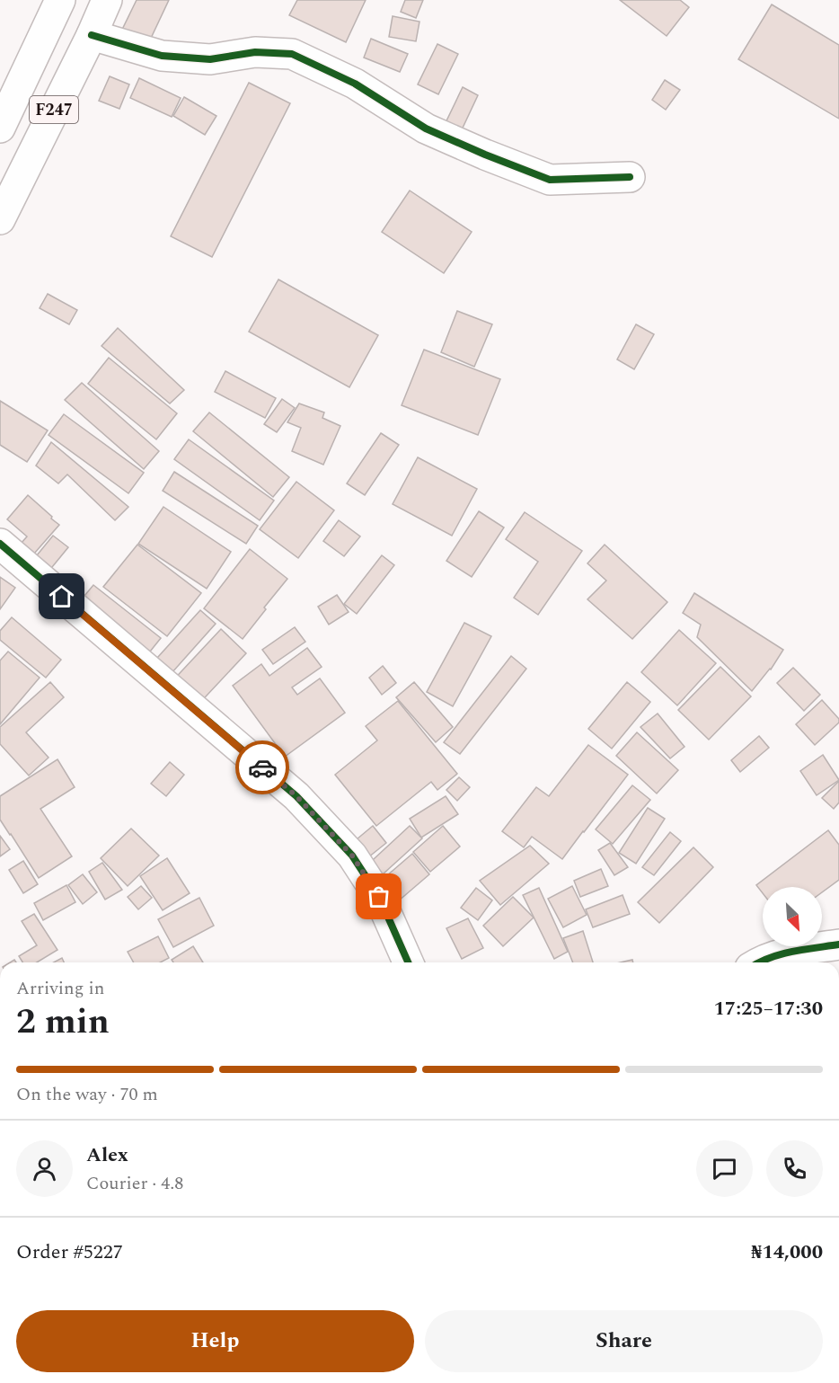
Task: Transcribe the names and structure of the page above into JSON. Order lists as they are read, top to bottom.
{
  "streets": {
    "street": ["F247"]
  },
  "north": "bottom right",
  "page": {
    "heading": ["2 min", "Arriving in", "17:25–17:30"],
    "panel": [
      "Alex",
      "Courier · 4.8",
      "Order #5227",
      "₦14,000"
    ],
    "bar": "On the way · 70 m",
    "buttons": ["Help", "Share"]
  }
}
